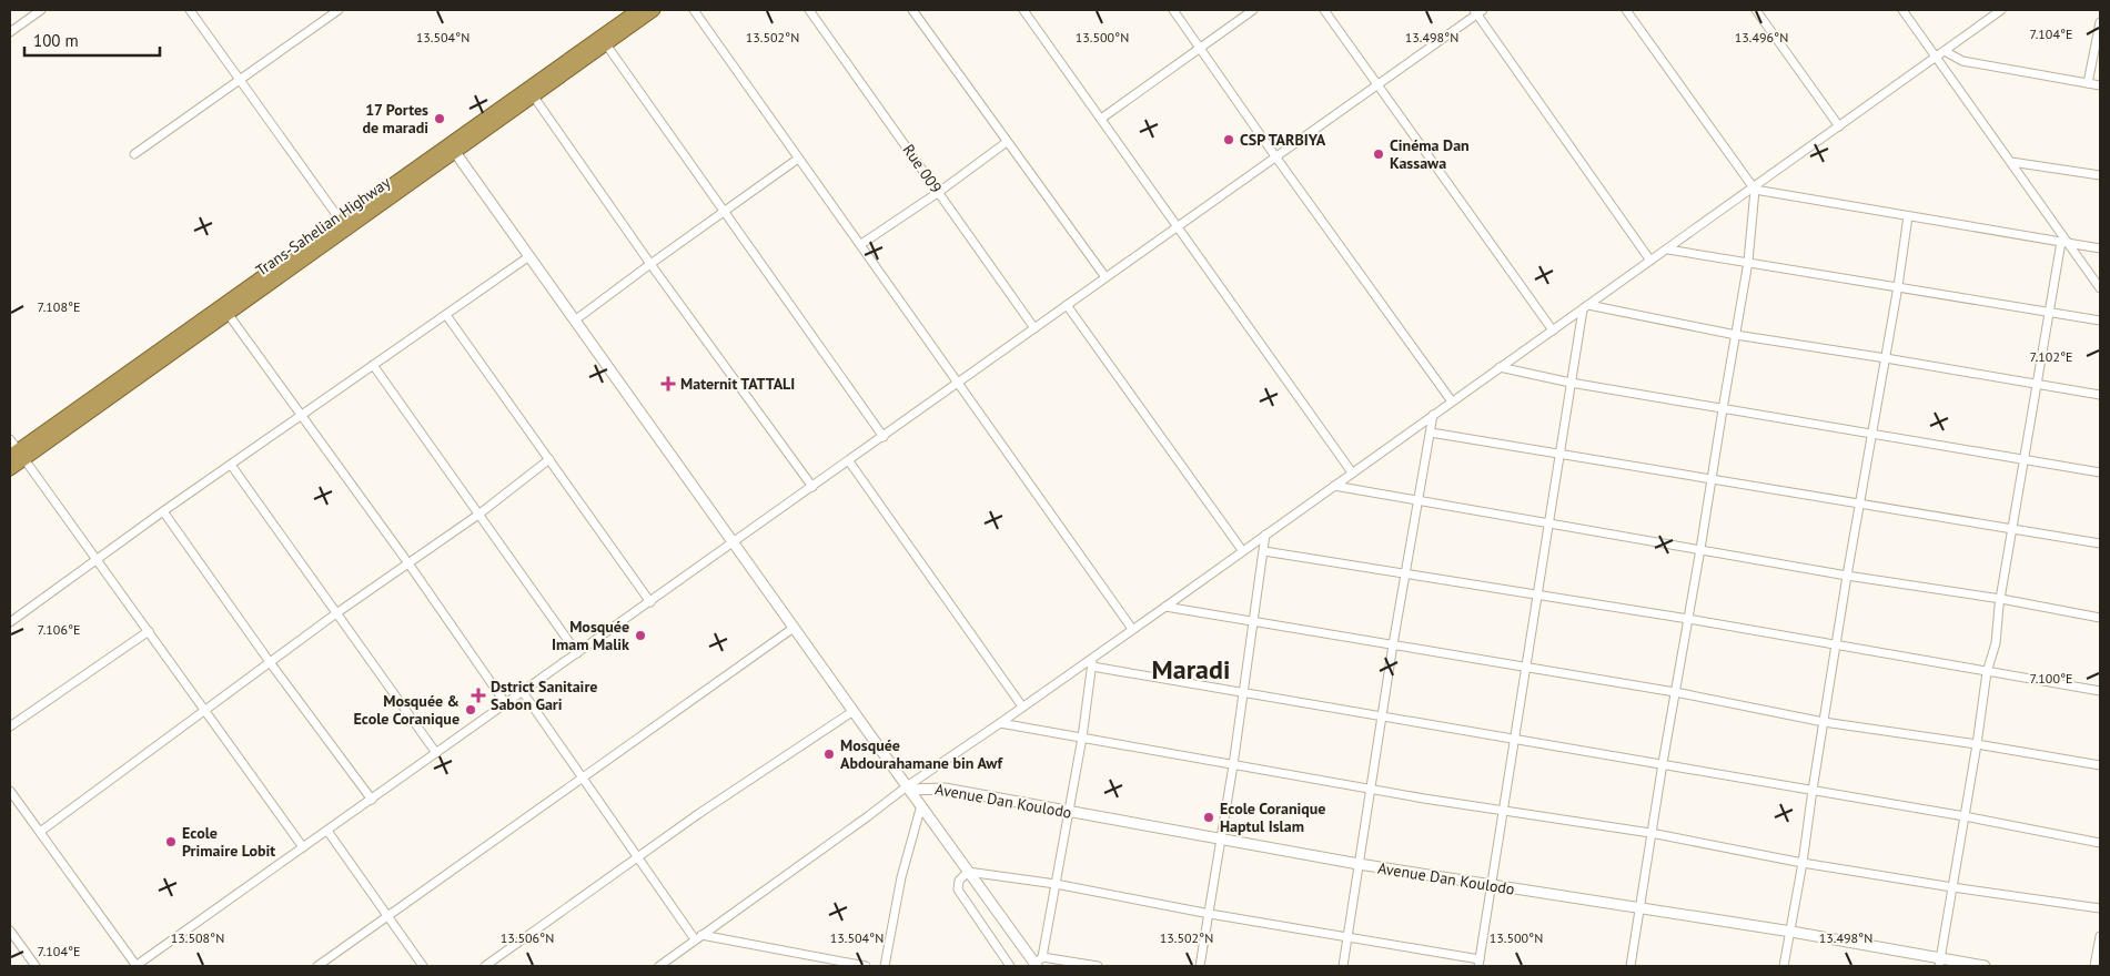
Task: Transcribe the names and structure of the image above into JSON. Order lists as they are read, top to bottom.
{
  "streets": {
    "highway": ["Trans-Sahelian Highway"],
    "street": ["Rue 009", "Avenue Dan Koulodo"]
  },
  "districts": ["Maradi"],
  "places": {
    "other": [
      "17 Portes de maradi",
      "CSP TARBIYA",
      "Cinéma Dan Kassawa",
      "Mosquée Imam Malik",
      "Mosquée & Ecole Coranique",
      "Mosquée Abdourahamane bin Awf",
      "Ecole Coranique Haptul Islam",
      "Ecole Primaire Lobit"
    ],
    "health": ["Maternit TATTALI", "Dstrict Sanitaire Sabon Gari"]
  },
  "scale_bar": "100 m",
  "coordinates": [
    "7.104°E",
    "13.504°N",
    "13.502°N",
    "13.500°N",
    "13.498°N",
    "13.496°N",
    "7.108°E",
    "7.102°E",
    "7.106°E",
    "7.100°E",
    "13.508°N",
    "13.506°N"
  ]
}
